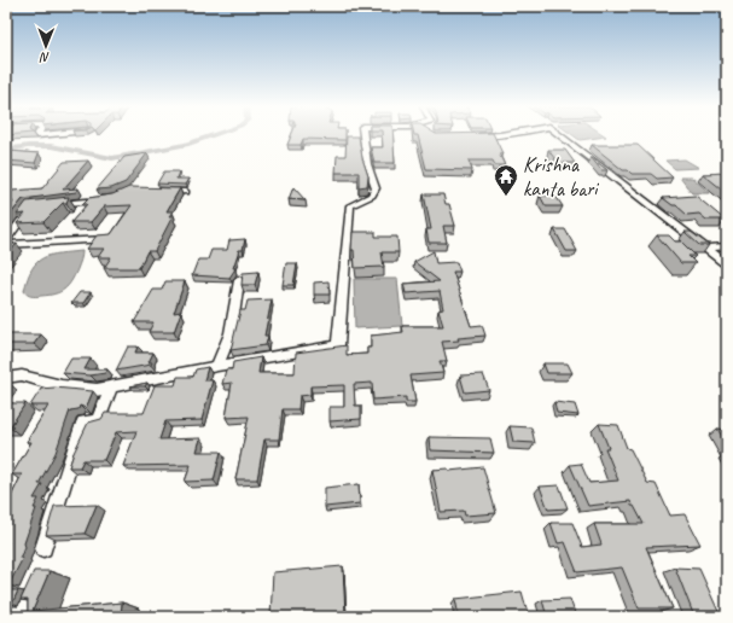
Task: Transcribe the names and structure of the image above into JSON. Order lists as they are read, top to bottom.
{
  "places": {
    "temple": ["Krishna kanta bari"]
  },
  "north": "bottom"
}
